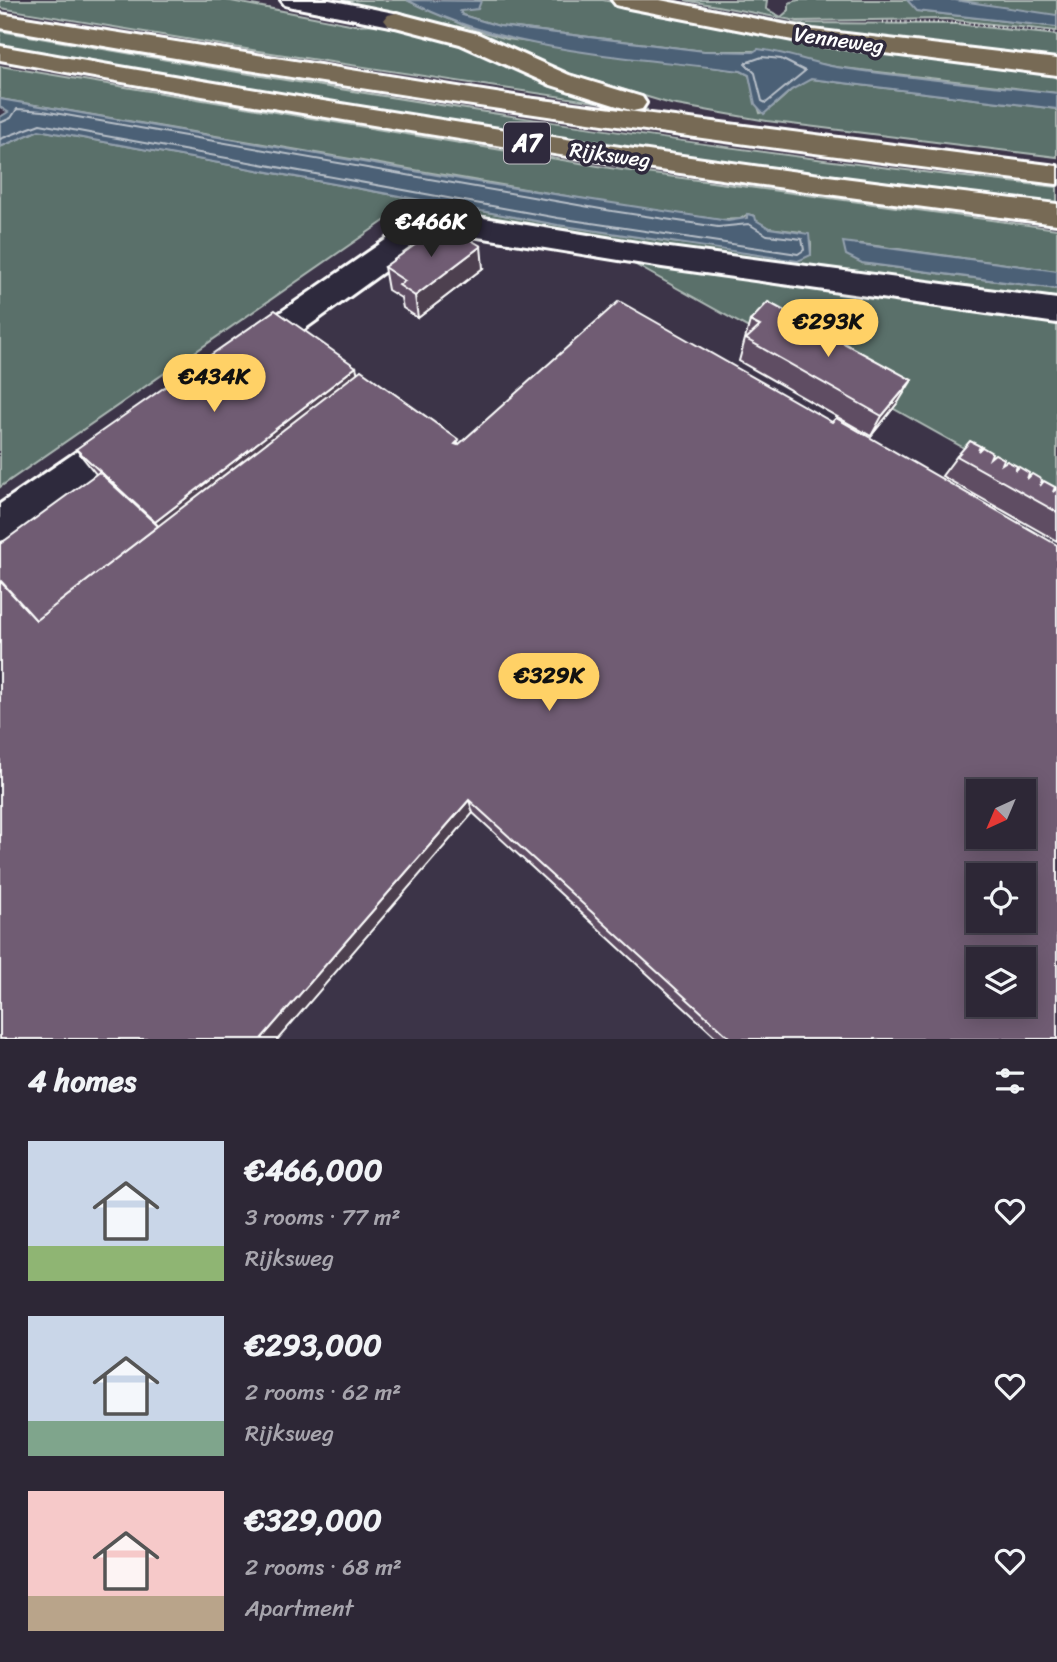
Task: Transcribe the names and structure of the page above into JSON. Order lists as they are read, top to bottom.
{
  "streets": {
    "main road": ["Venneweg", "A7", "Rijksweg"]
  },
  "north": "bottom left",
  "page": {
    "price": [
      "€466K",
      "€293K",
      "€434K",
      "€329K"
    ],
    "heading": "4 homes",
    "list": [
      {
        "name": "€466,000",
        "note": "3 rooms · 77 m² · Rijksweg"
      },
      {
        "name": "€293,000",
        "note": "2 rooms · 62 m² · Rijksweg"
      },
      {
        "name": "€329,000",
        "note": "2 rooms · 68 m² · Apartment"
      }
    ]
  }
}
